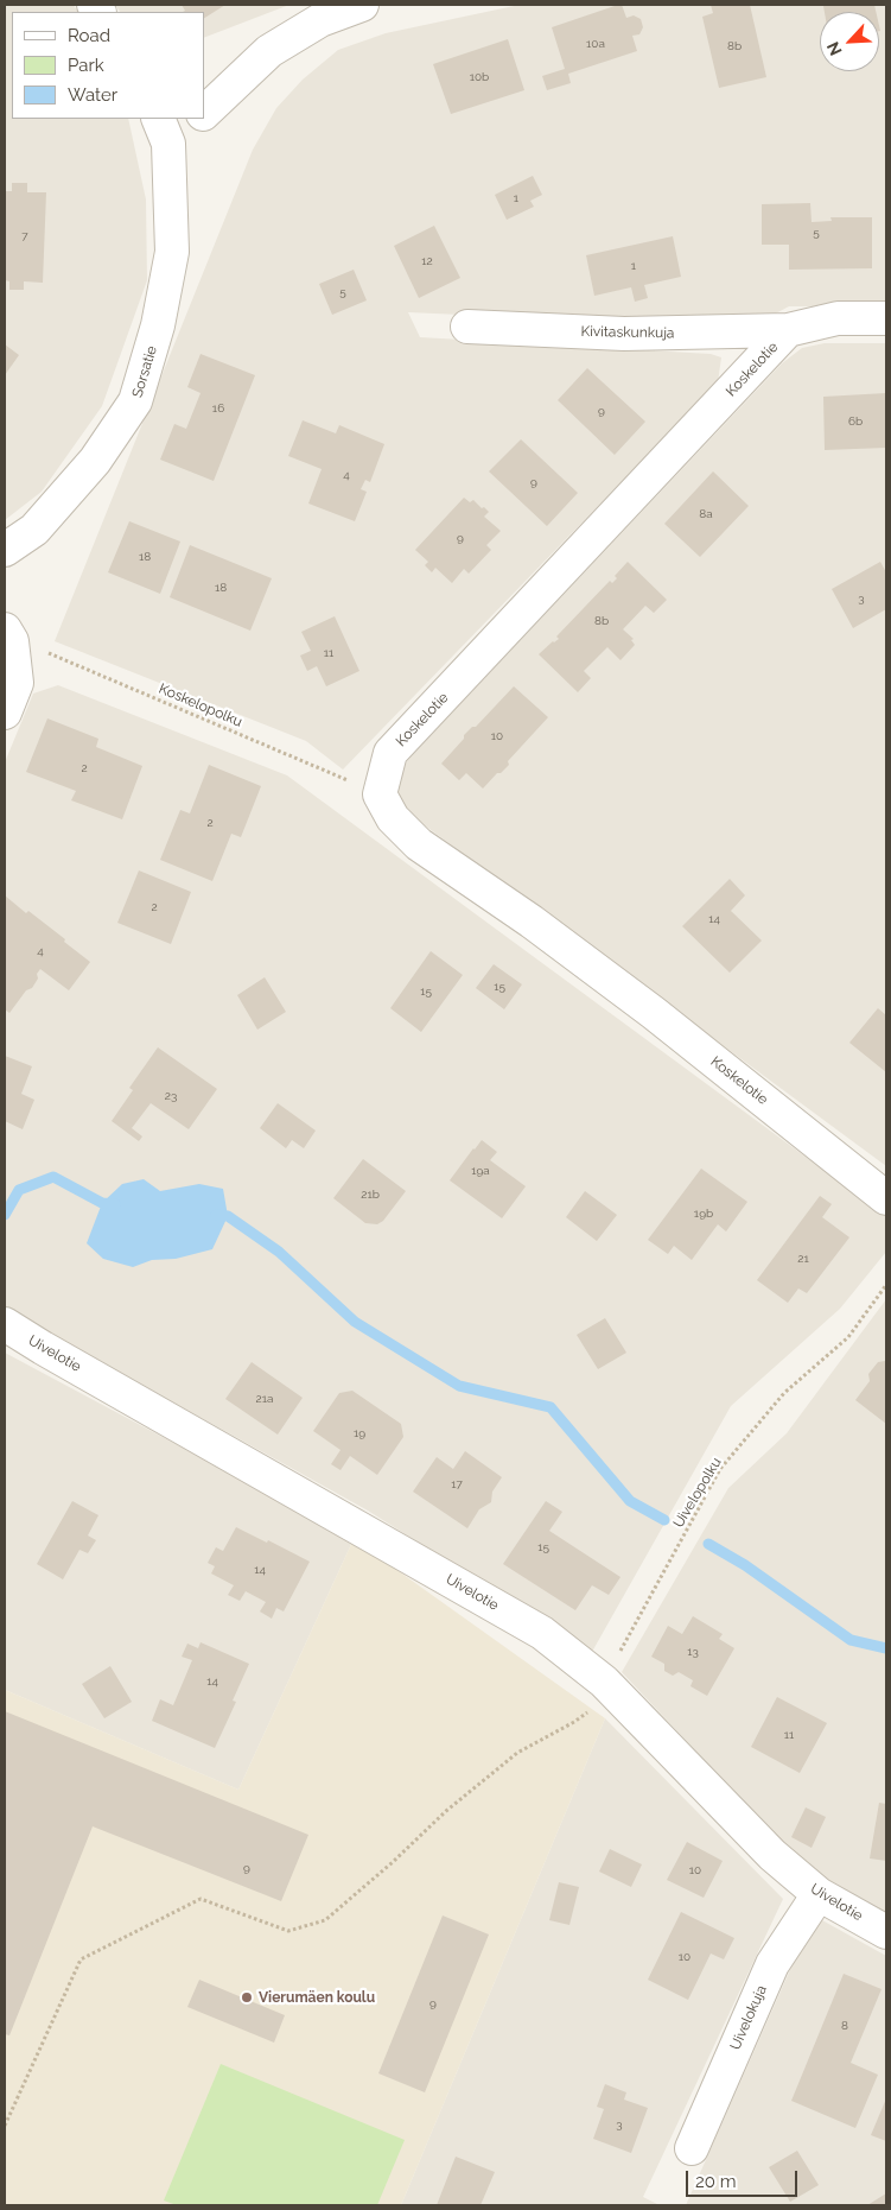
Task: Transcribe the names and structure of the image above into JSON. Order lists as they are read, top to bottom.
{
  "streets": {
    "street": [
      "Kivitaskunkuja",
      "Koskelotie",
      "Sorsatie",
      "Uivelotie",
      "Uivelokuja"
    ],
    "path": ["Koskelopolku", "Uivelopolku"]
  },
  "crossings": [
    ["Kivitaskunkuja", "Koskelotie"],
    ["Koskelotie", "Koskelopolku"],
    ["Uivelotie", "Uivelopolku"],
    ["Uivelotie", "Uivelokuja"]
  ],
  "places": ["Vierumäen koulu"],
  "house_numbers": [
    "10a",
    "8b",
    "10b",
    "1",
    "5",
    "7",
    "12",
    "1",
    "5",
    "16",
    "9",
    "6b",
    "4",
    "9",
    "8a",
    "9",
    "18",
    "18",
    "3",
    "8b",
    "11",
    "10",
    "2",
    "2",
    "2",
    "14",
    "4",
    "15",
    "15",
    "23",
    "19a",
    "21b",
    "19b",
    "21",
    "21a",
    "19",
    "17",
    "15",
    "14",
    "13",
    "14",
    "11",
    "9",
    "10",
    "10",
    "9",
    "8",
    "3"
  ],
  "legend": ["Road", "Park", "Water"],
  "scale_bar": "20 m",
  "north": "bottom left"
}
